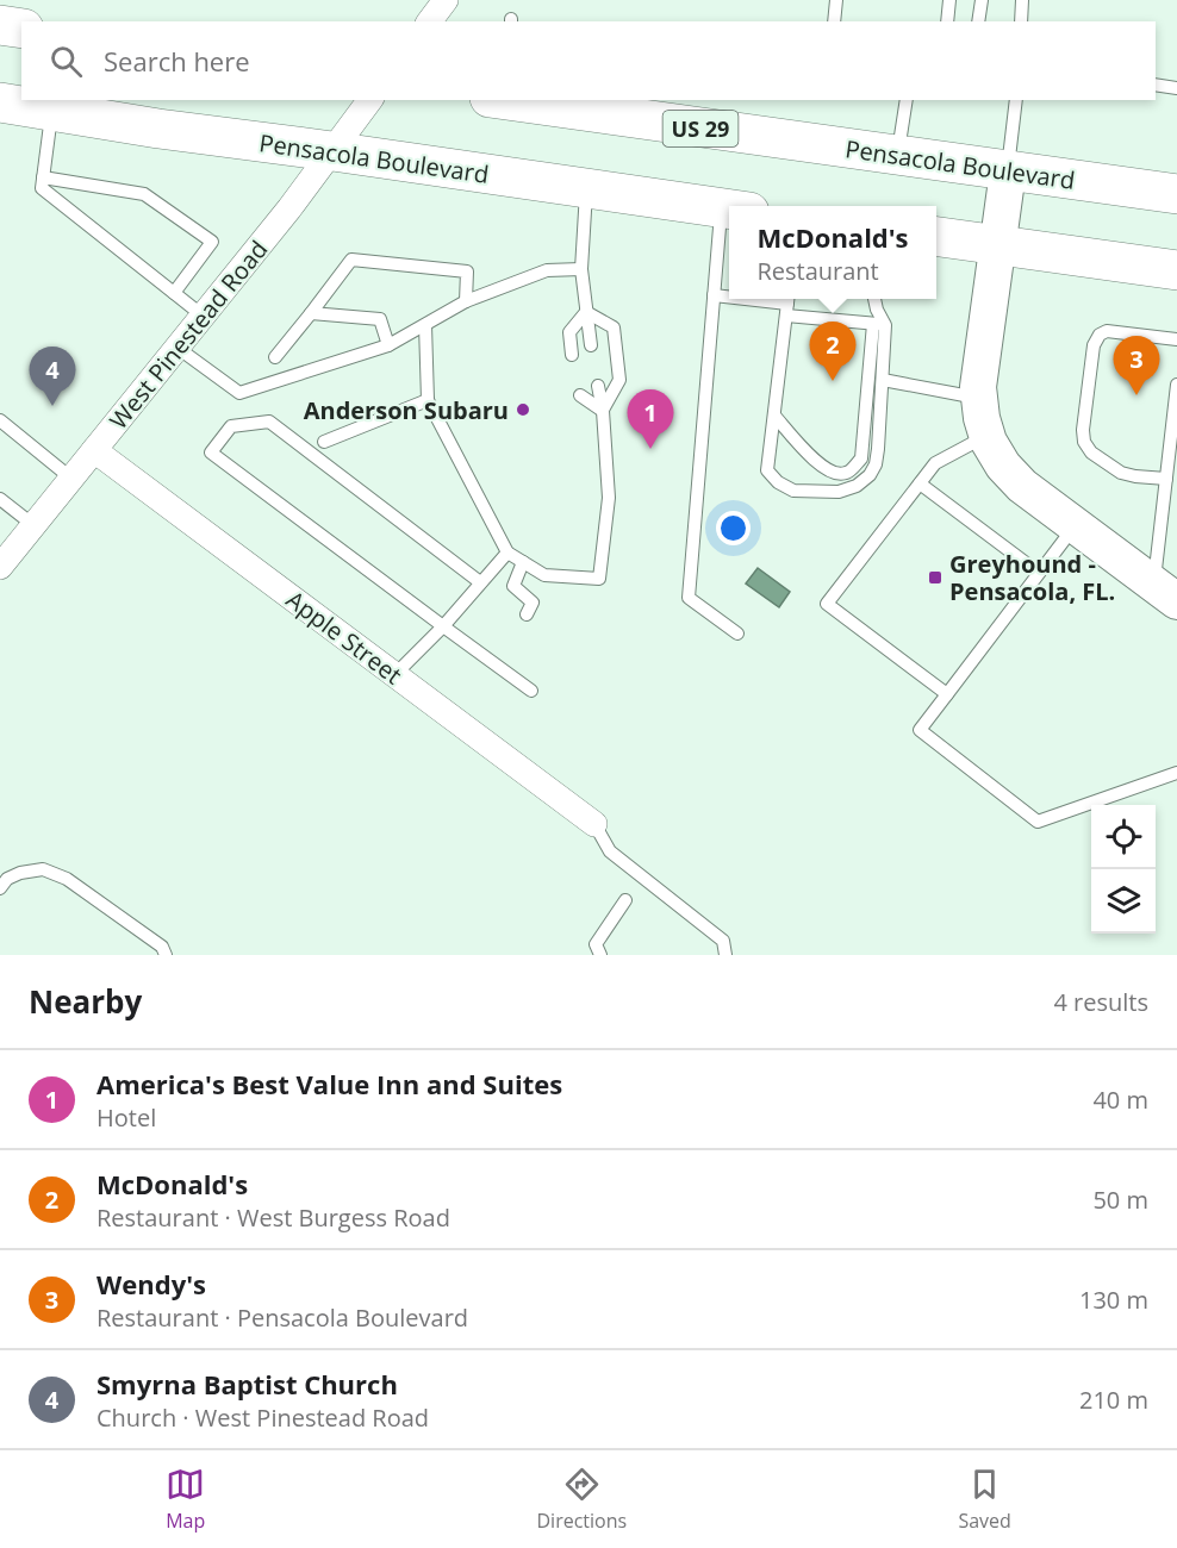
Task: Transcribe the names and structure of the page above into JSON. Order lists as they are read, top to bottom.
{
  "streets": {
    "main road": ["US 29", "Pensacola Boulevard"],
    "street": ["West Pinestead Road", "Apple Street"]
  },
  "crossings": [
    ["Pensacola Boulevard", "West Pinestead Road"],
    ["West Pinestead Road", "Apple Street"]
  ],
  "places": {
    "other": ["Anderson Subaru"],
    "transit": ["Greyhound - Pensacola, FL."]
  },
  "page": {
    "search": "Search here",
    "popup": ["McDonald's", "Restaurant"],
    "pins": [
      "2",
      "3",
      "4",
      "1"
    ],
    "heading": ["Nearby", "4 results"],
    "list": [
      {
        "mark": "1",
        "name": "America's Best Value Inn and Suites",
        "note": "Hotel",
        "value": "40 m"
      },
      {
        "mark": "2",
        "name": "McDonald's",
        "note": "Restaurant · West Burgess Road",
        "value": "50 m"
      },
      {
        "mark": "3",
        "name": "Wendy's",
        "note": "Restaurant · Pensacola Boulevard",
        "value": "130 m"
      },
      {
        "mark": "4",
        "name": "Smyrna Baptist Church",
        "note": "Church · West Pinestead Road",
        "value": "210 m"
      }
    ],
    "nav": ["Map", "Directions", "Saved"]
  }
}
